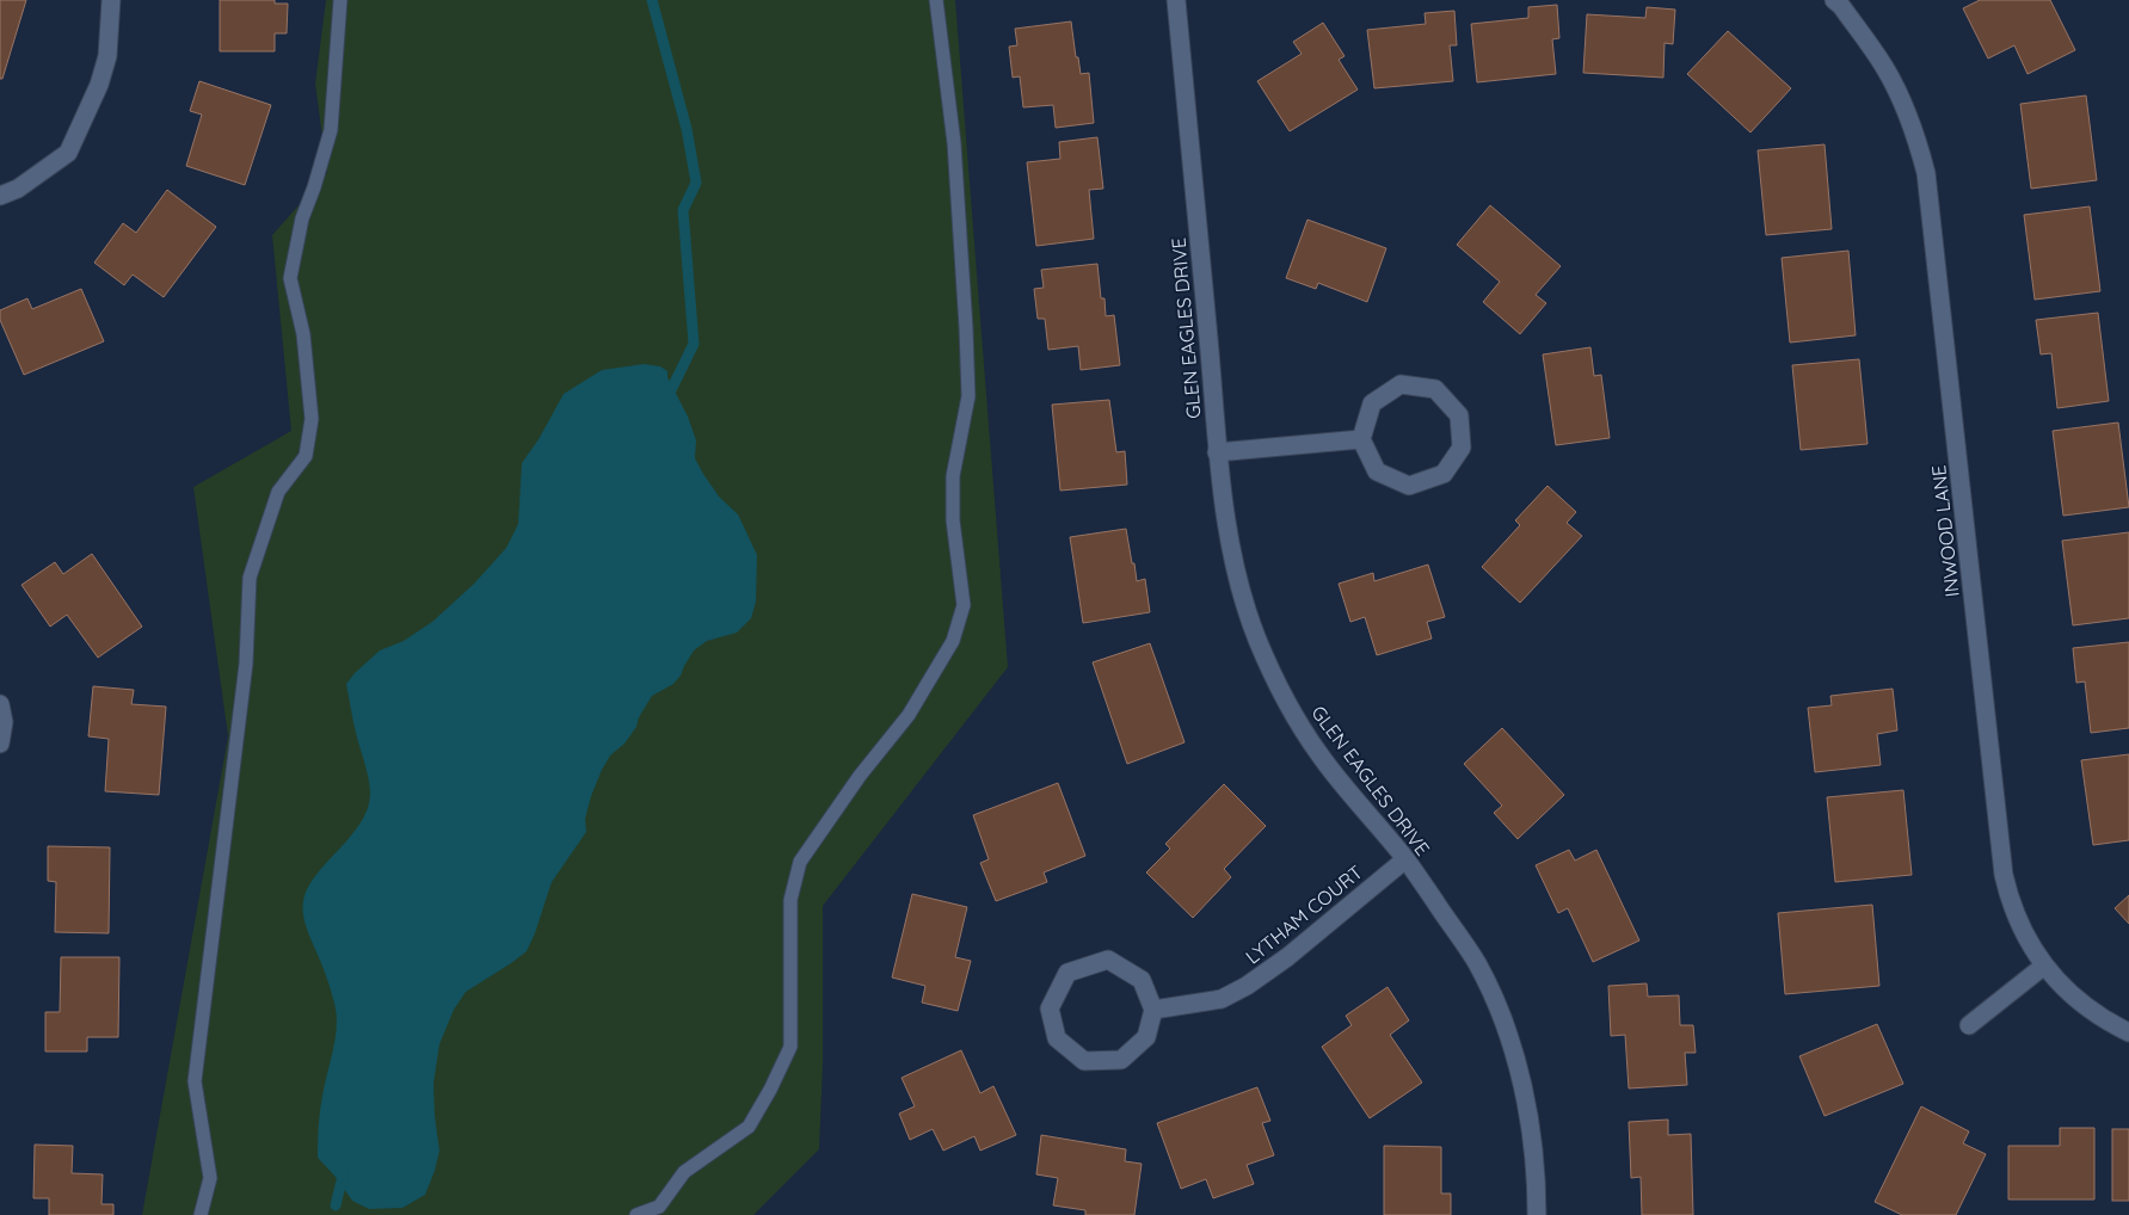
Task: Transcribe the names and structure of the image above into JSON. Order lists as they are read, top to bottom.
{
  "streets": {
    "street": ["GLEN EAGLES DRIVE", "INWOOD LANE", "LYTHAM COURT"]
  },
  "crossings": [
    ["GLEN EAGLES DRIVE", "LYTHAM COURT"]
  ]
}
